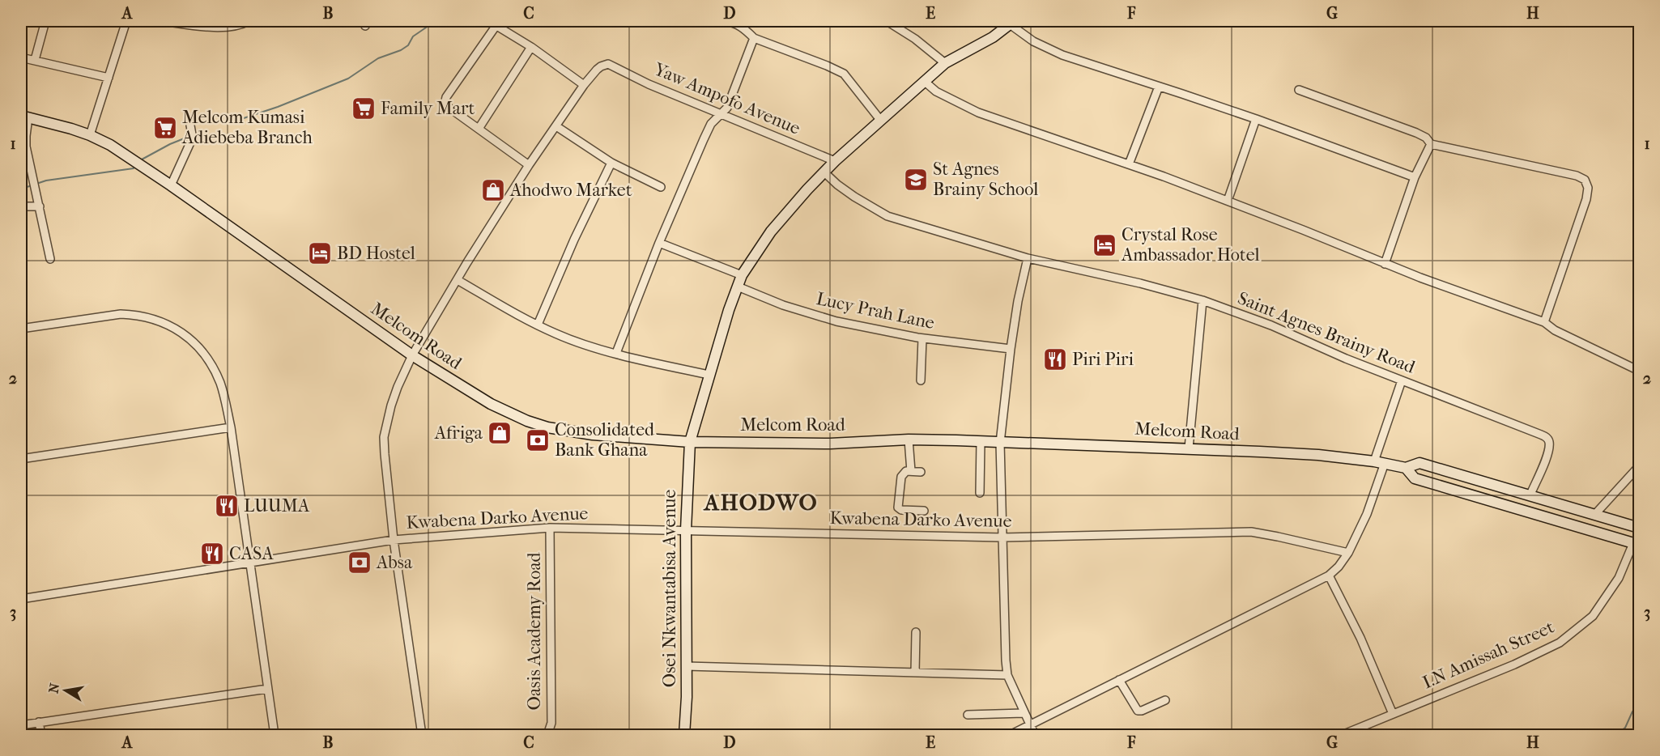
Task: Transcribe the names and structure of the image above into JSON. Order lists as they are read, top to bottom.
{
  "streets": {
    "main road": ["Melcom Road", "Osei Nkwantabisa Avenue"],
    "street": [
      "Yaw Ampofo Avenue",
      "Lucy Prah Lane",
      "Saint Agnes Brainy Road",
      "Kwabena Darko Avenue",
      "Oasis Academy Road",
      "I.N Amissah Street"
    ]
  },
  "crossings": [
    ["Yaw Ampofo Avenue", "Osei Nkwantabisa Avenue"],
    ["Lucy Prah Lane", "Osei Nkwantabisa Avenue"],
    ["Saint Agnes Brainy Road", "Osei Nkwantabisa Avenue"],
    ["Melcom Road", "Osei Nkwantabisa Avenue"],
    ["Melcom Road", "I.N Amissah Street"],
    ["Kwabena Darko Avenue", "Osei Nkwantabisa Avenue"],
    ["Kwabena Darko Avenue", "Oasis Academy Road"]
  ],
  "districts": ["AHODWO"],
  "places": {
    "supermarket": ["Family Mart", "Melcom Kumasi Adiebeba Branch"],
    "school or university": ["St Agnes Brainy School"],
    "shop": ["Ahodwo Market", "Afriga"],
    "hotel": ["Crystal Rose Ambassador Hotel", "BD Hostel"],
    "restaurant": ["Piri Piri", "LUUMA", "CASA"],
    "bank": ["Consolidated Bank Ghana", "Absa"]
  },
  "north": "left",
  "grid": {
    "columns": [
      "A",
      "B",
      "C",
      "D",
      "E",
      "F",
      "G",
      "H"
    ],
    "rows": ["1", "2", "3"]
  }
}
